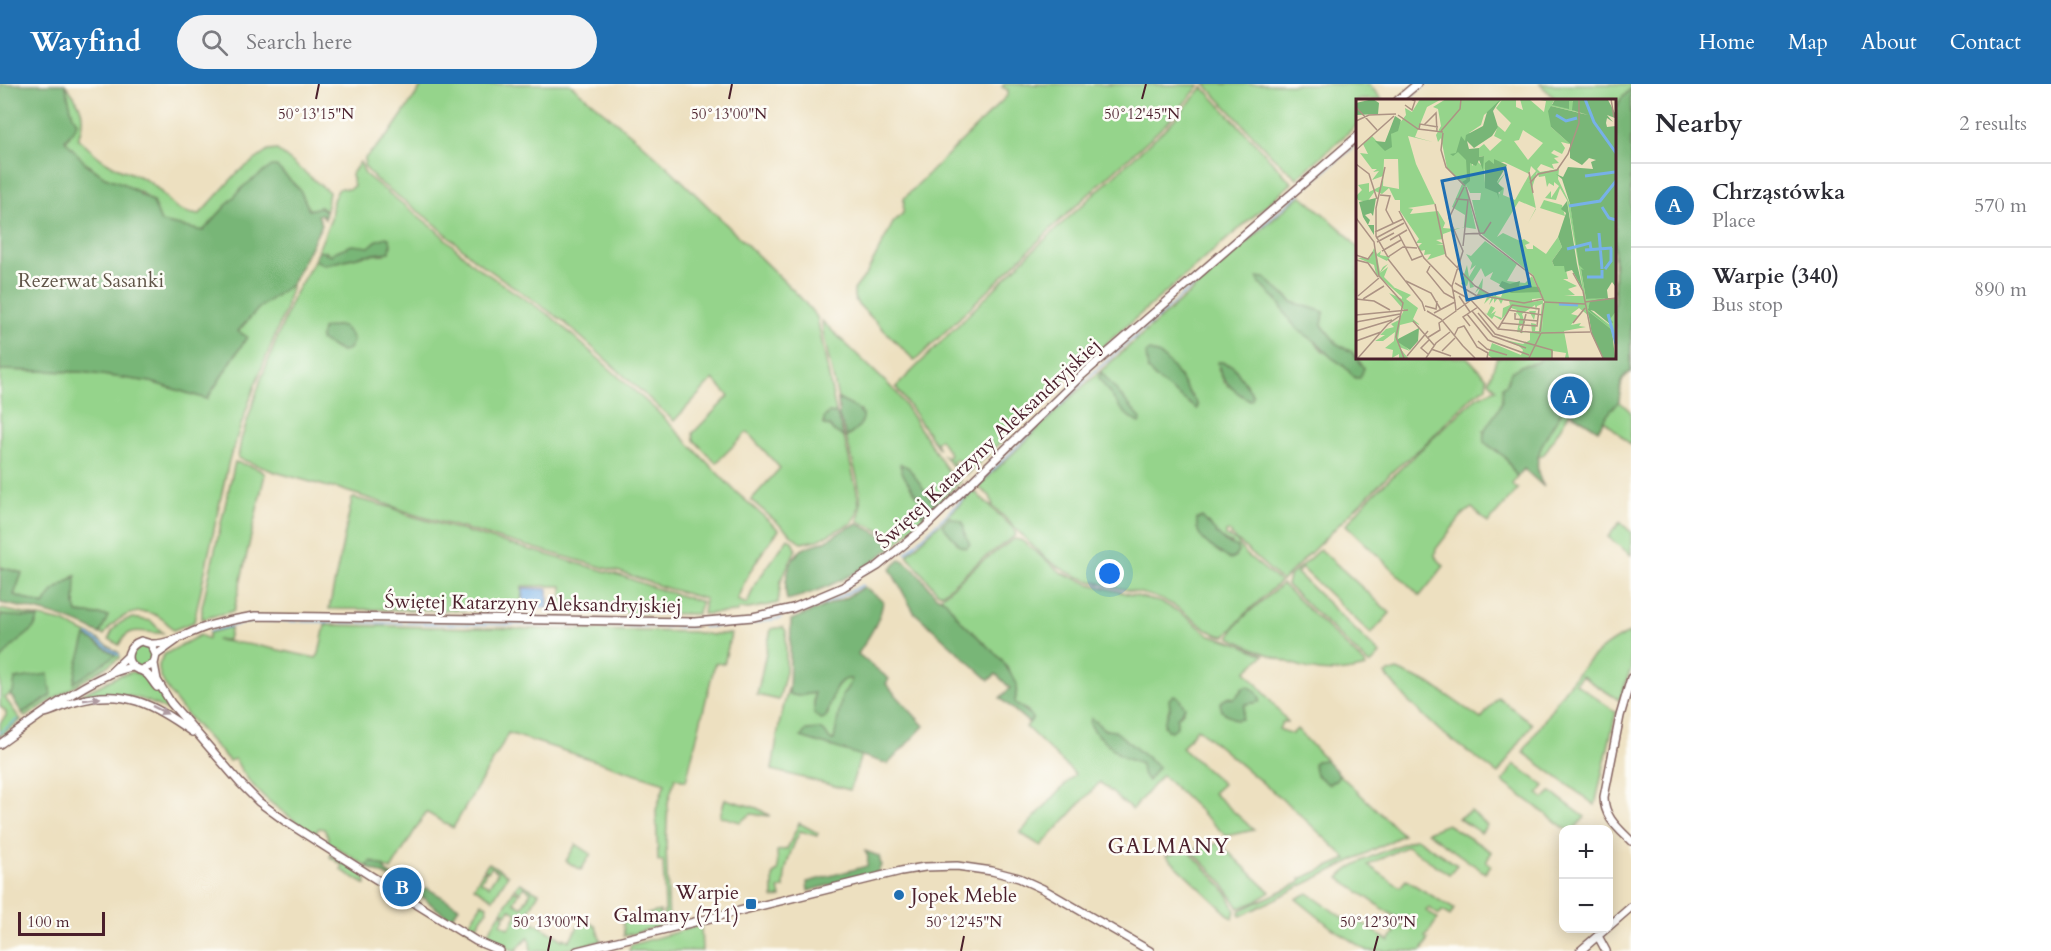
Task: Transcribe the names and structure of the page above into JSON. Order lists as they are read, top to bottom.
{
  "streets": {
    "street": ["Świętej Katarzyny Aleksandryjskiej"]
  },
  "districts": ["GALMANY"],
  "parks": ["Rezerwat Sasanki"],
  "places": {
    "other": ["Jopek Meble"],
    "transit": ["Warpie Galmany (711)"]
  },
  "scale_bar": "100 m",
  "page": {
    "header": "Wayfind",
    "search": "Search here",
    "nav": [
      "Home",
      "Map",
      "About",
      "Contact"
    ],
    "heading": ["Nearby", "2 results"],
    "list": [
      {
        "mark": "A",
        "name": "Chrząstówka",
        "note": "Place",
        "value": "570 m"
      },
      {
        "mark": "B",
        "name": "Warpie (340)",
        "note": "Bus stop",
        "value": "890 m"
      }
    ],
    "pins": ["A", "B"],
    "map_buttons": ["+", "−"],
    "scale": "100 m"
  },
  "coordinates": [
    "50°13'15\"N",
    "50°13'00\"N",
    "50°12'45\"N",
    "50°12'30\"N"
  ]
}
